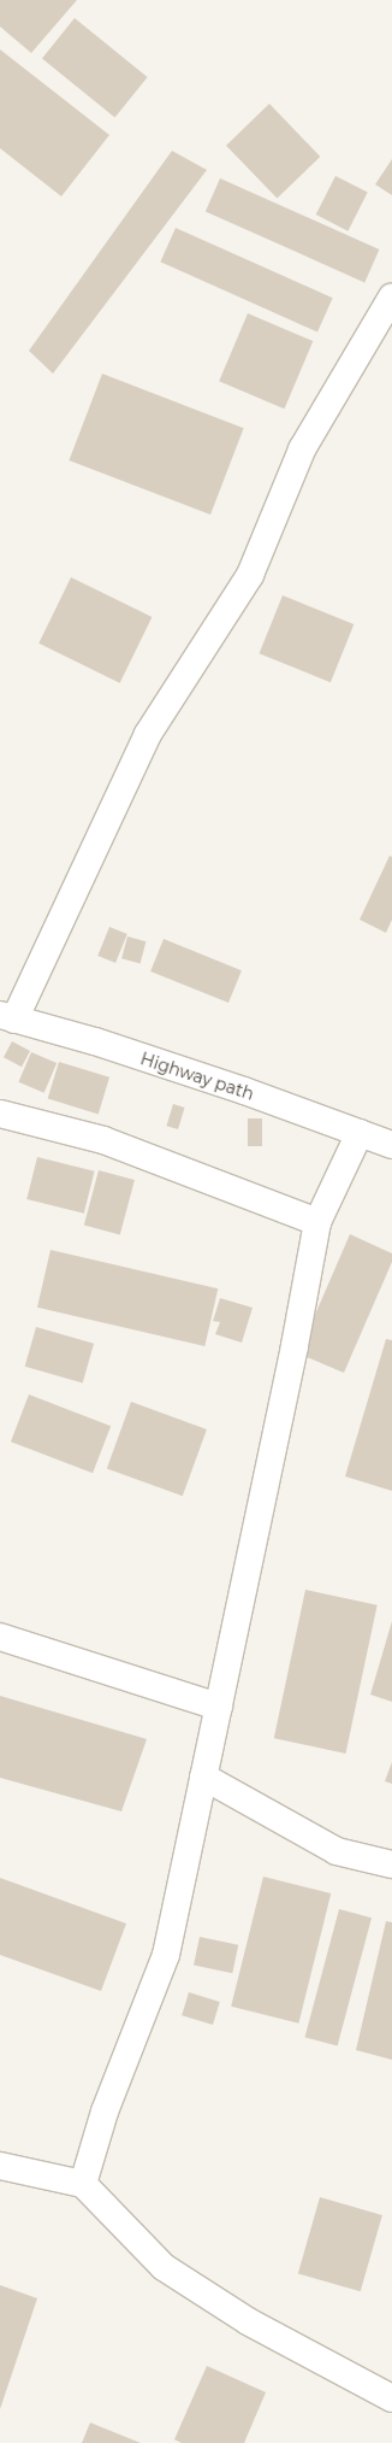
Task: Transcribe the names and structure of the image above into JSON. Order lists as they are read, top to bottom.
{
  "streets": {
    "street": ["Highway path"]
  }
}
